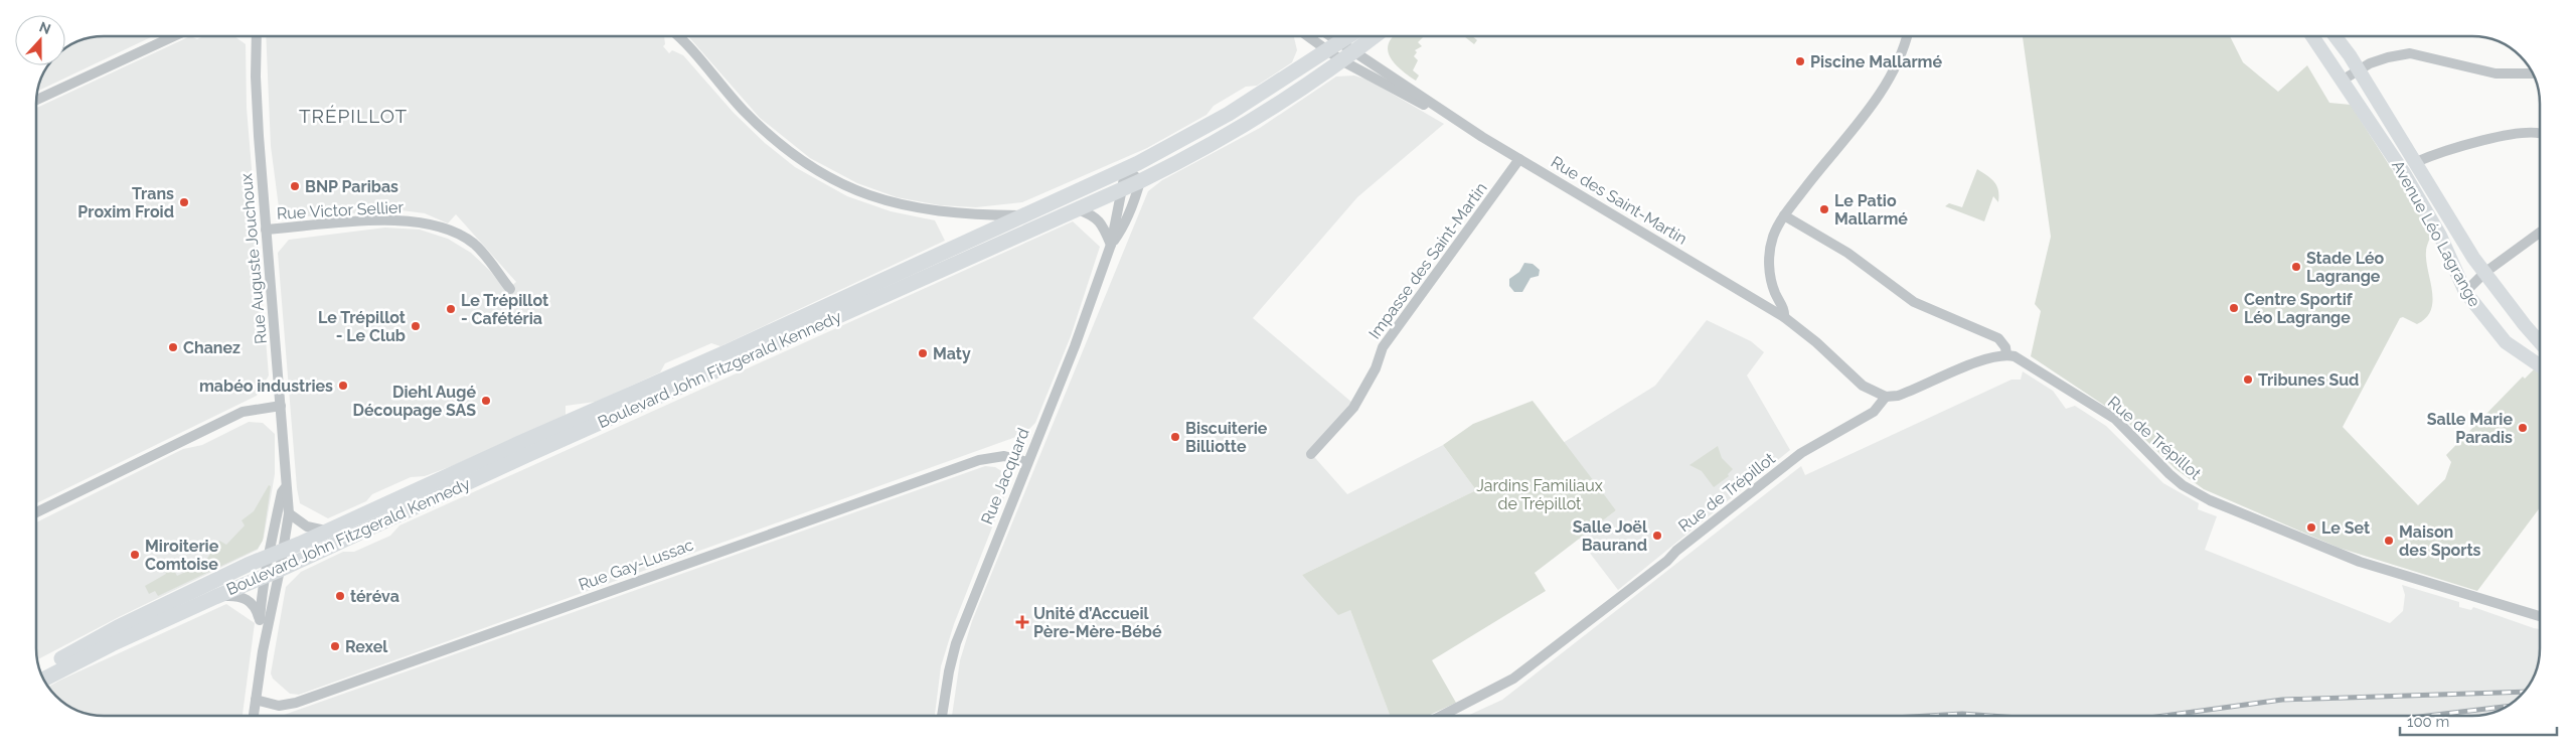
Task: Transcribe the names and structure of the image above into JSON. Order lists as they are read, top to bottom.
{
  "streets": {
    "main road": ["Avenue Léo Lagrange", "Boulevard John Fitzgerald Kennedy"],
    "street": [
      "Rue des Saint-Martin",
      "Rue Victor Sellier",
      "Rue Auguste Jouchoux",
      "Impasse des Saint-Martin",
      "Rue de Trépillot",
      "Rue Jacquard",
      "Rue Gay-Lussac"
    ]
  },
  "crossings": [
    ["Rue des Saint-Martin", "Impasse des Saint-Martin"],
    ["Rue des Saint-Martin", "Boulevard John Fitzgerald Kennedy"],
    ["Rue des Saint-Martin", "Rue de Trépillot"],
    ["Rue Victor Sellier", "Rue Auguste Jouchoux"],
    ["Rue Auguste Jouchoux", "Boulevard John Fitzgerald Kennedy"],
    ["Rue Auguste Jouchoux", "Rue Gay-Lussac"],
    ["Boulevard John Fitzgerald Kennedy", "Rue Jacquard"],
    ["Rue Jacquard", "Rue Gay-Lussac"]
  ],
  "districts": ["TRÉPILLOT"],
  "parks": ["Jardins Familiaux de Trépillot"],
  "places": {
    "other": [
      "Piscine Mallarmé",
      "BNP Paribas",
      "Trans Proxim Froid",
      "Le Patio Mallarmé",
      "Stade Léo Lagrange",
      "Centre Sportif Léo Lagrange",
      "Le Trépillot - Cafétéria",
      "Le Trépillot - Le Club",
      "Chanez",
      "Maty",
      "Tribunes Sud",
      "mabéo industries",
      "Diehl Augé Découpage SAS",
      "Salle Marie Paradis",
      "Biscuiterie Billiotte",
      "Le Set",
      "Salle Joël Baurand",
      "Maison des Sports",
      "Miroiterie Comtoise",
      "téréva",
      "Rexel"
    ],
    "health": ["Unité d’Accueil Père-Mère-Bébé"]
  },
  "scale_bar": "100 m",
  "north": "top"
}
